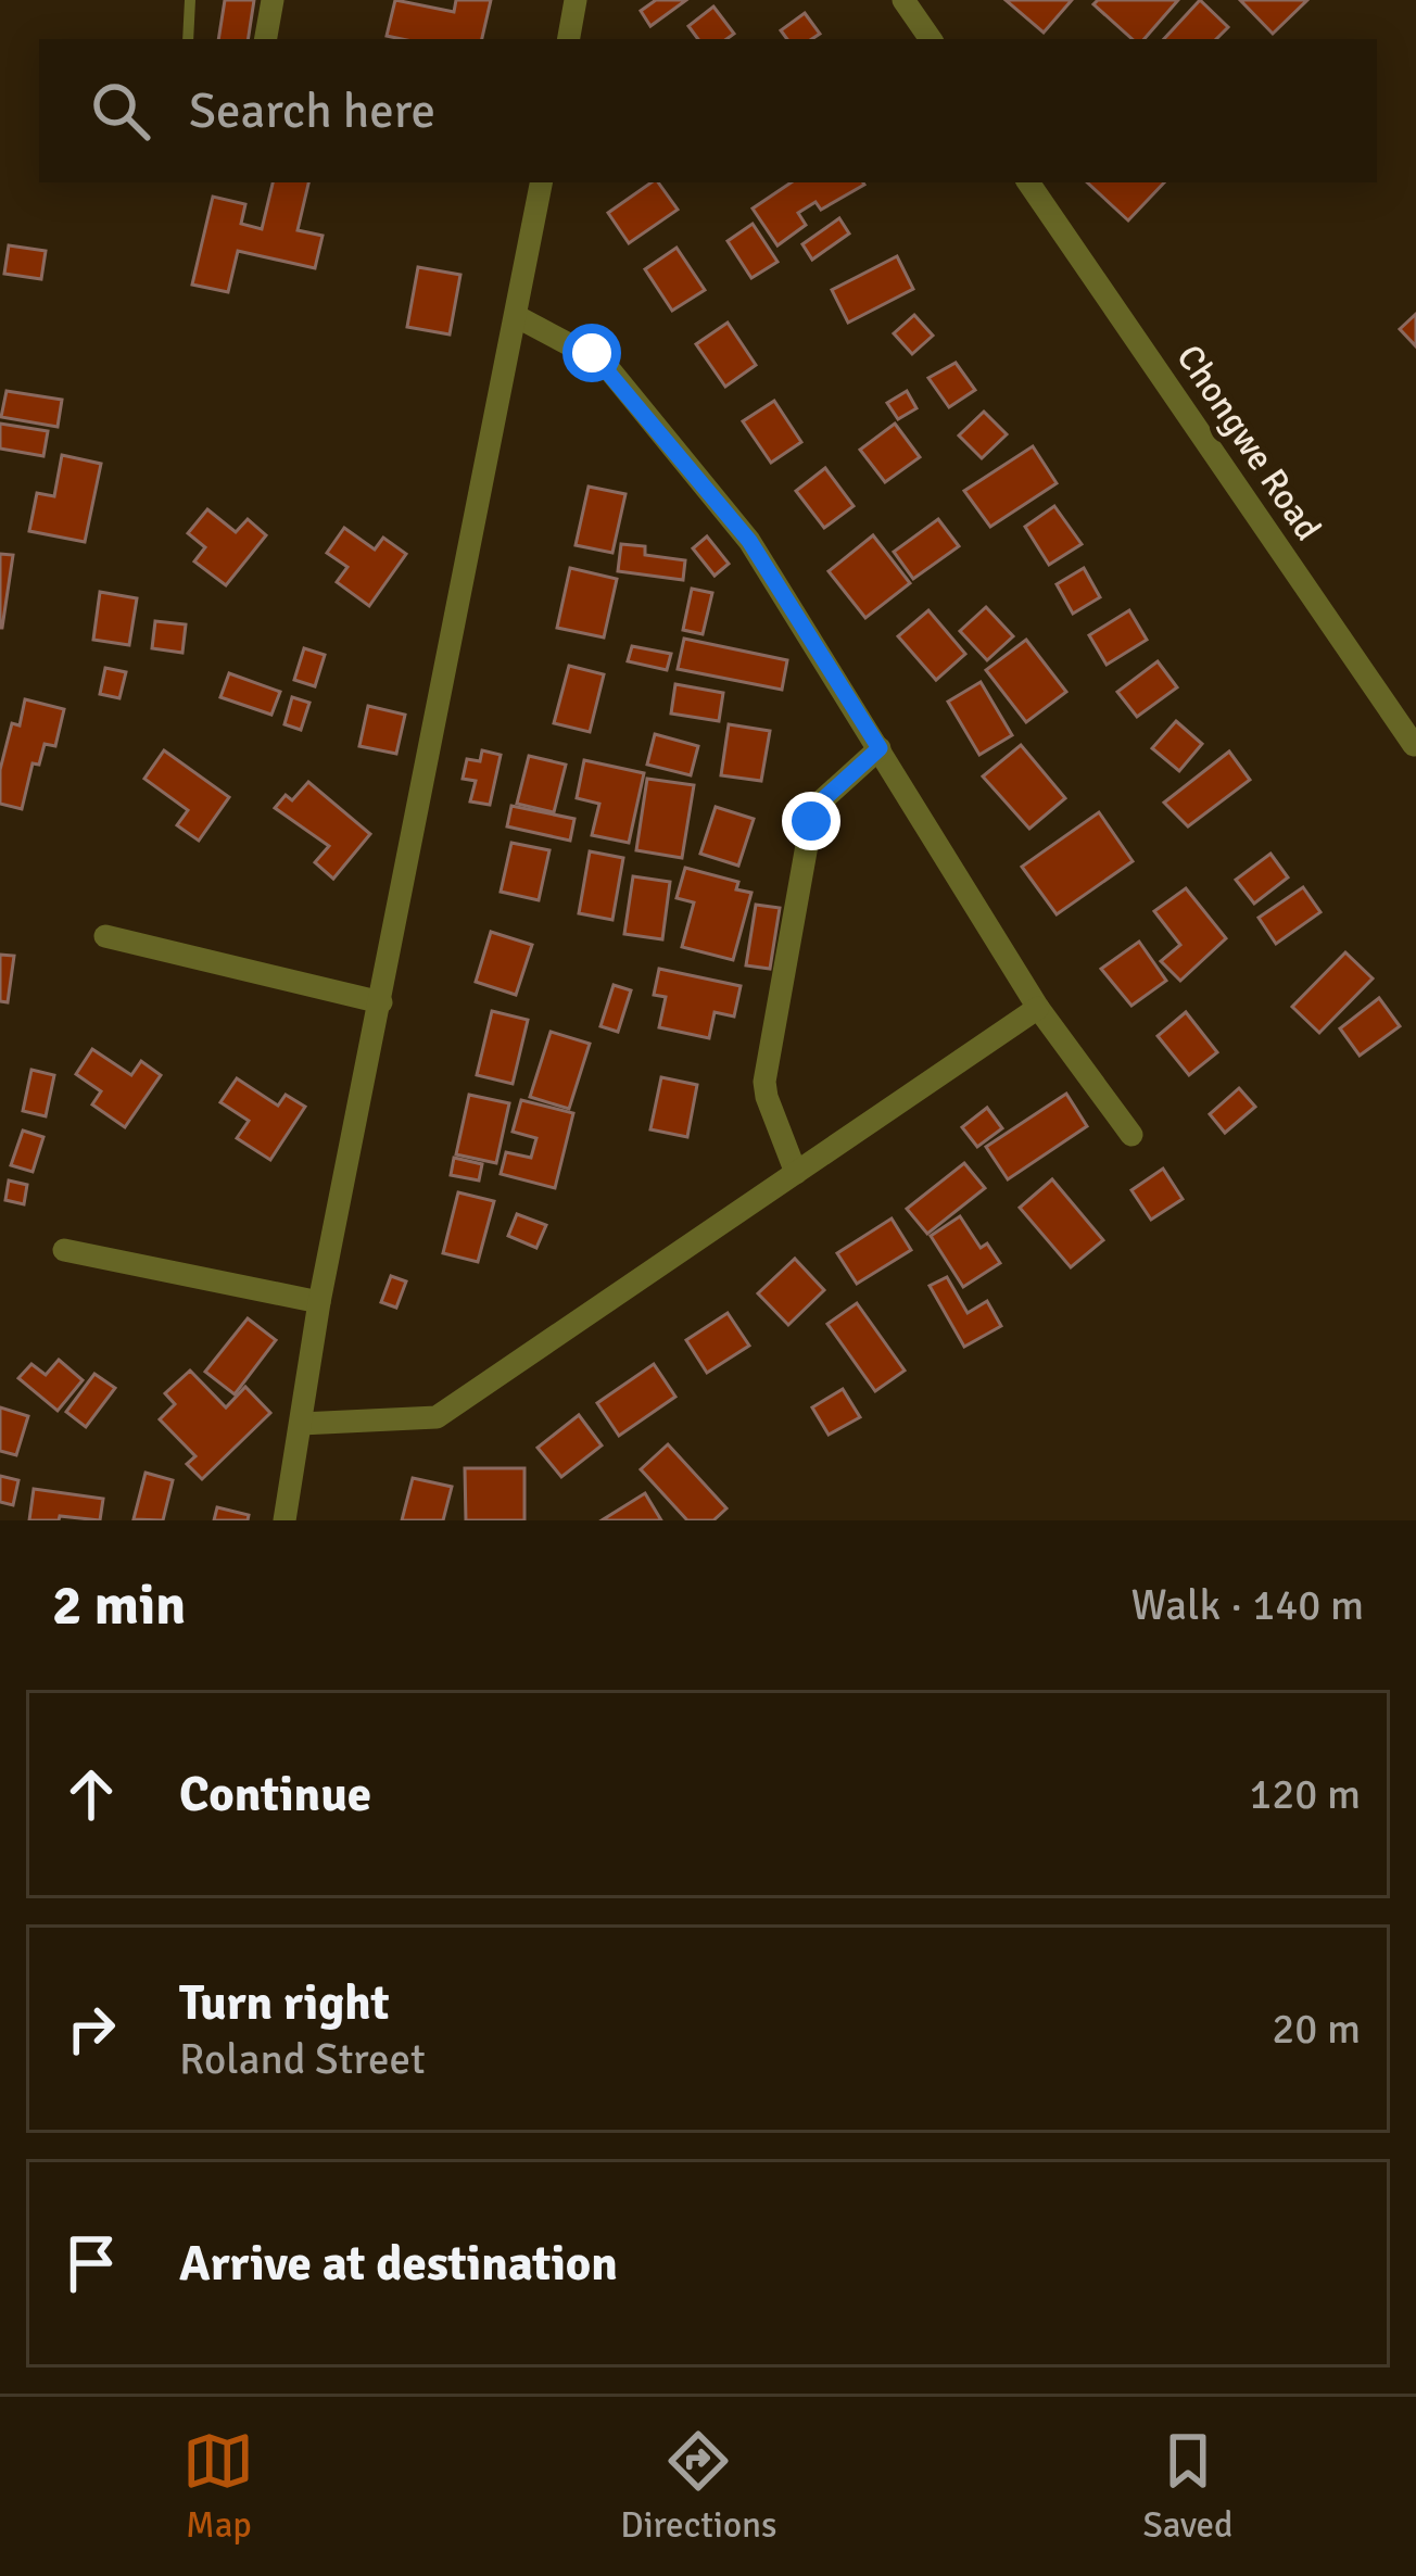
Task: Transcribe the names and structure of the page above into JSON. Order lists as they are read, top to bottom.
{
  "streets": {
    "street": ["Chongwe Road"]
  },
  "page": {
    "search": "Search here",
    "heading": ["2 min", "Walk · 140 m"],
    "list": [
      ["Continue", "120 m"],
      ["Turn right", "Roland Street", "20 m"],
      "Arrive at destination"
    ],
    "nav": ["Map", "Directions", "Saved"]
  }
}
